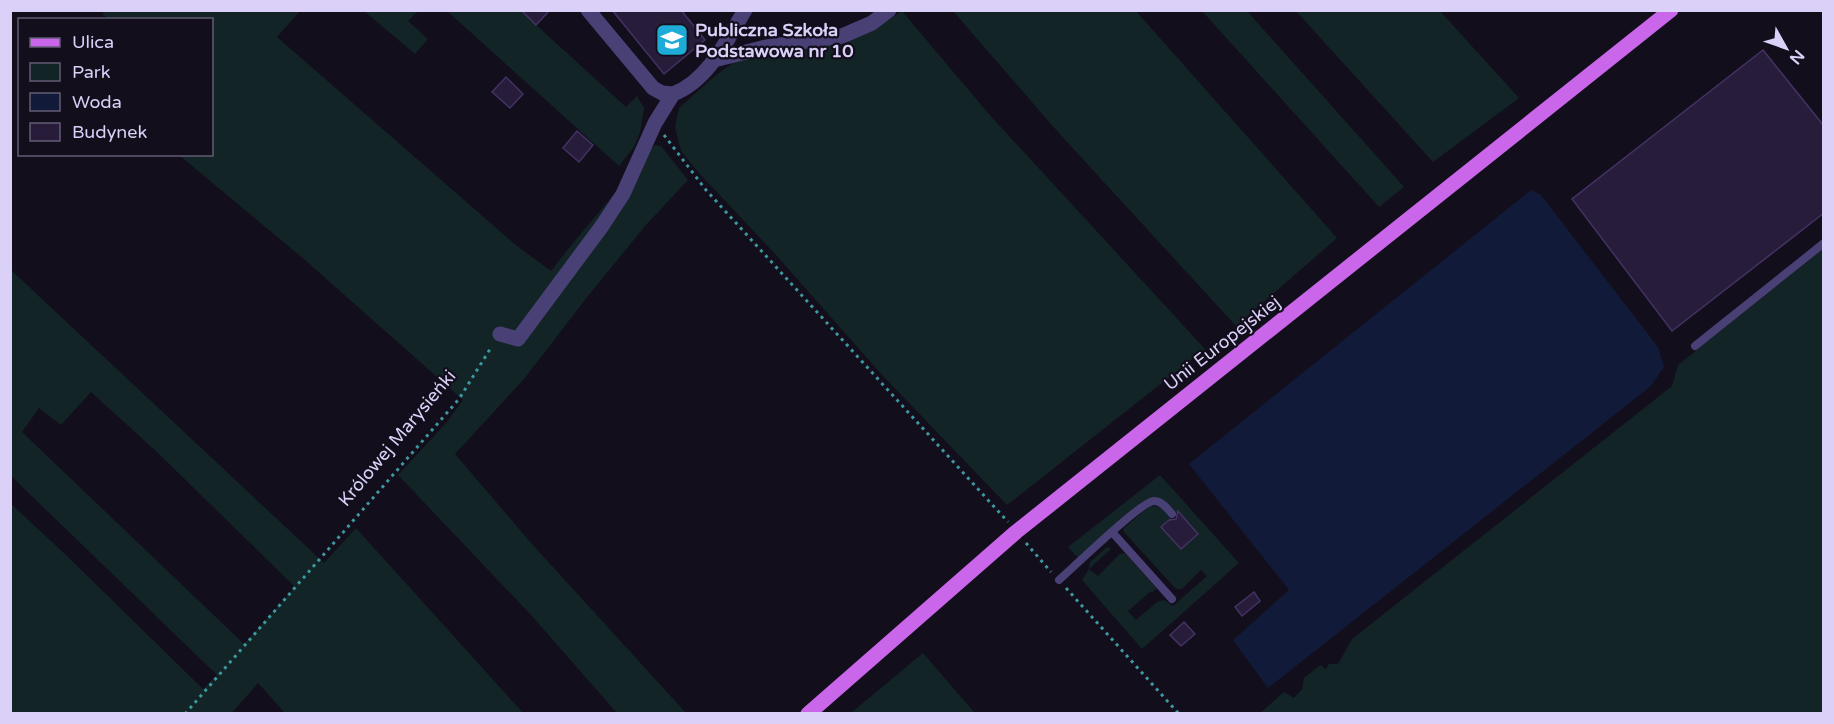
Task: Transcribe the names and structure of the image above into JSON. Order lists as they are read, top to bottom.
{
  "streets": {
    "main road": ["Unii Europejskiej"],
    "path": ["Królowej Marysieńki"]
  },
  "places": {
    "school or university": ["Publiczna Szkoła Podstawowa nr 10"]
  },
  "legend": [
    "Ulica",
    "Park",
    "Woda",
    "Budynek"
  ],
  "north": "bottom right"
}
